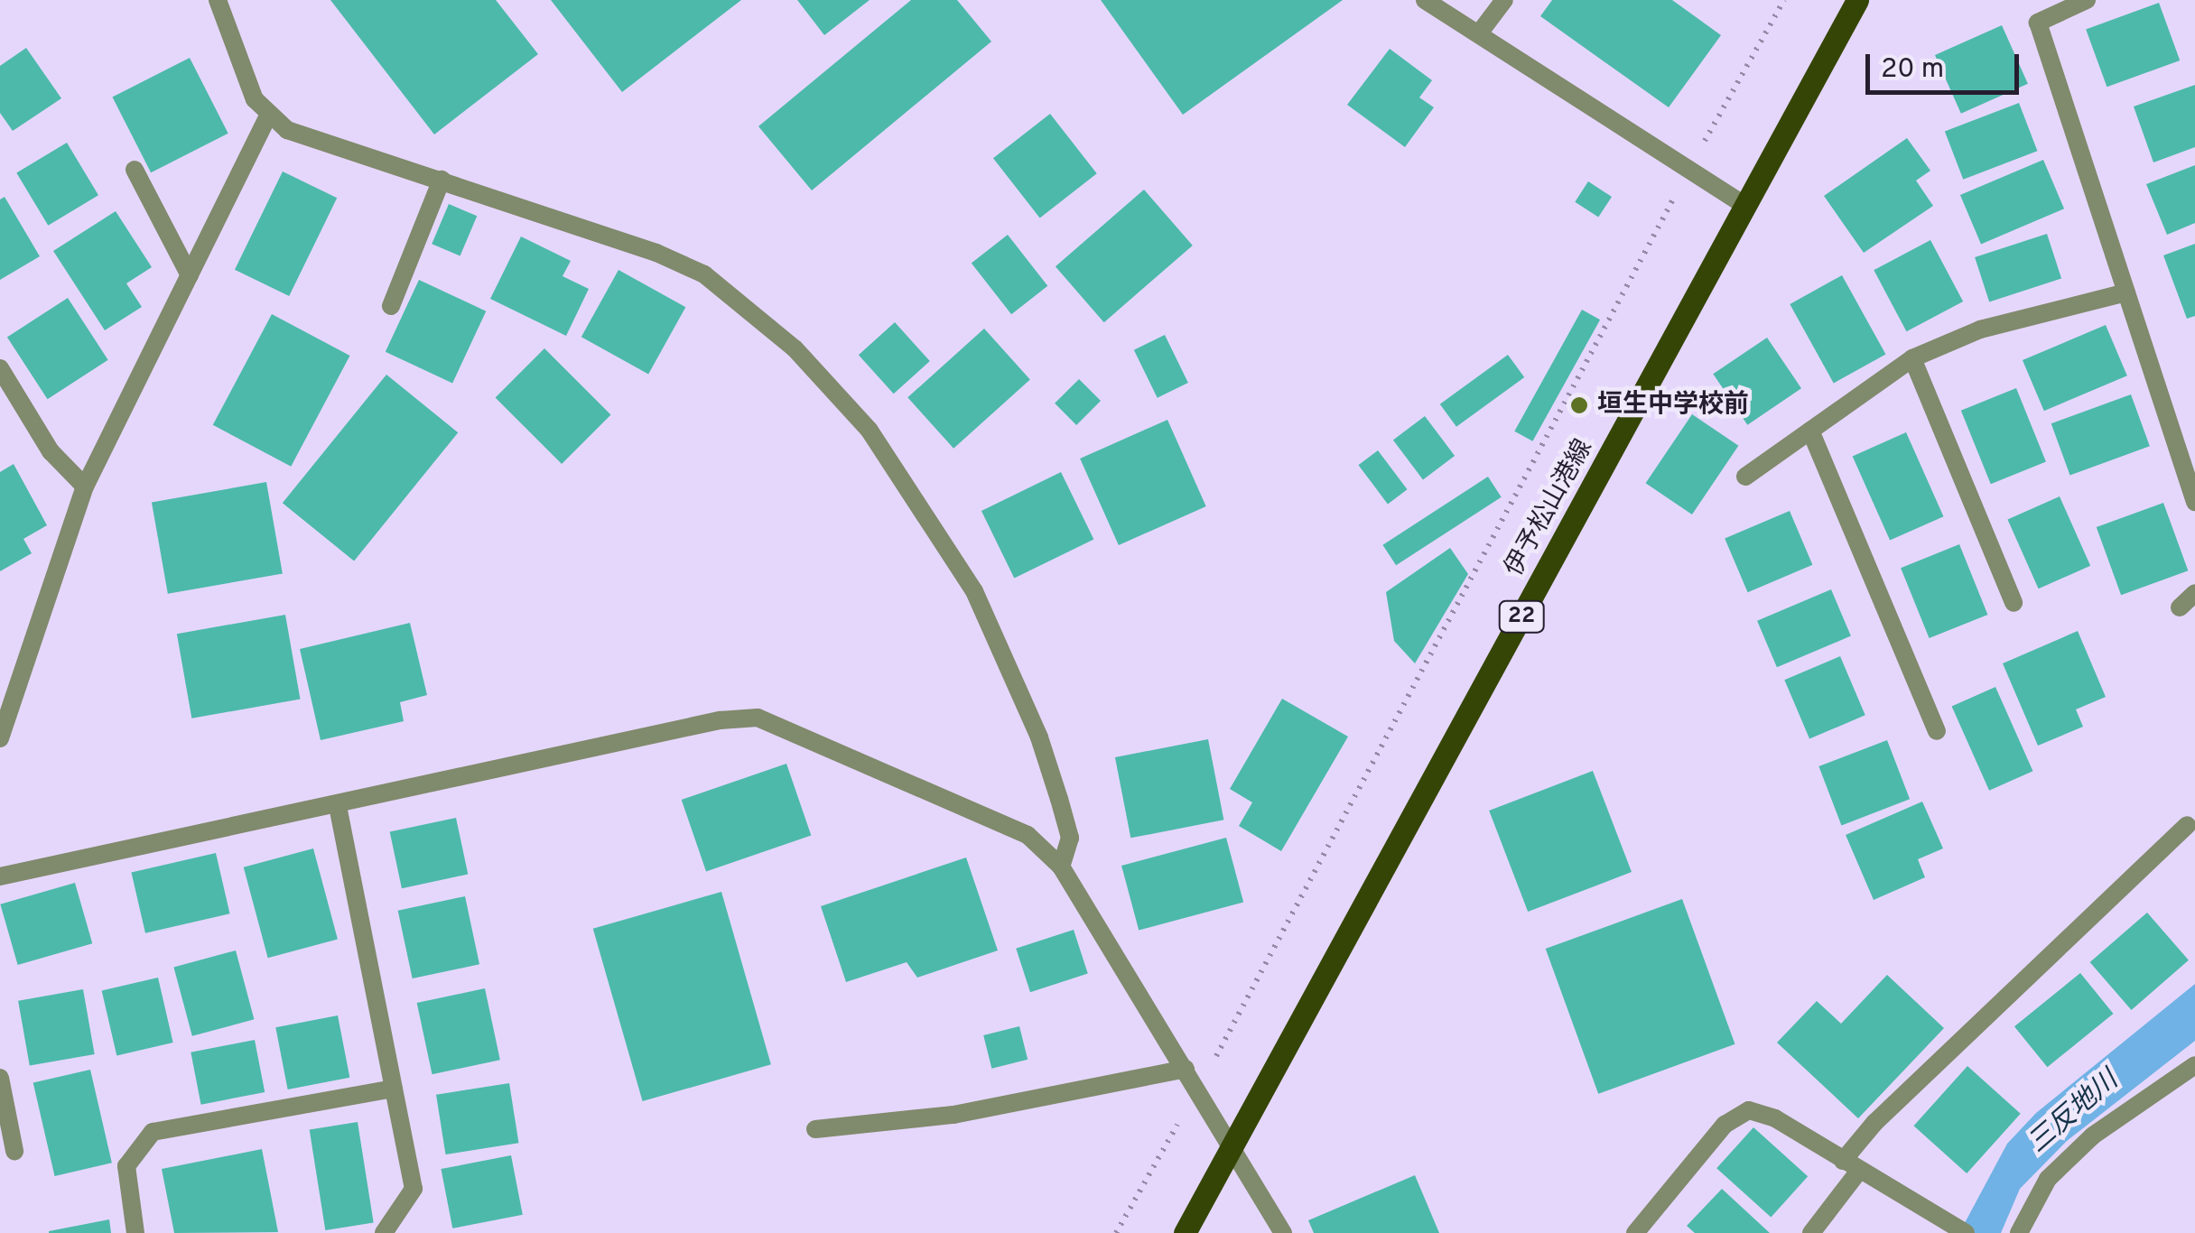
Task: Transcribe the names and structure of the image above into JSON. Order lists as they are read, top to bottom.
{
  "streets": {
    "main road": ["伊予松山港線", "22"]
  },
  "water": ["三反地川"],
  "places": ["垣生中学校前"],
  "scale_bar": "20 m"
}
